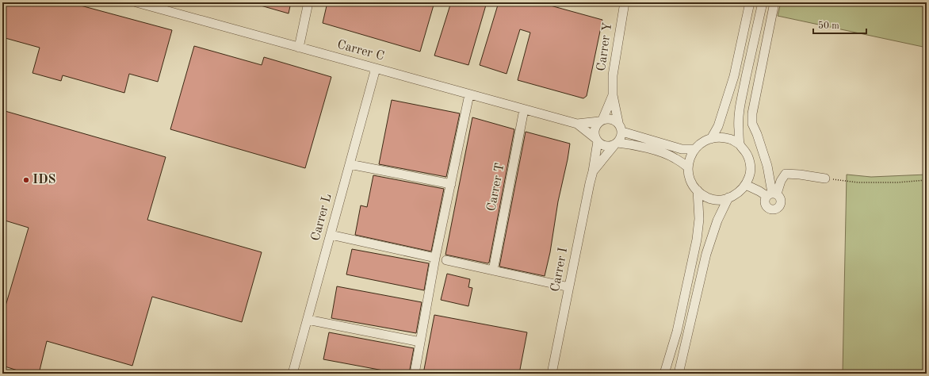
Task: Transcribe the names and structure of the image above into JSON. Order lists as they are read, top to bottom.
{
  "streets": {
    "street": [
      "Carrer Y",
      "Carrer C",
      "Carrer T",
      "Carrer L",
      "Carrer I"
    ]
  },
  "crossings": [
    ["Carrer Y", "Carrer C"],
    ["Carrer Y", "Carrer I"],
    ["Carrer C", "Carrer T"],
    ["Carrer C", "Carrer L"],
    ["Carrer C", "Carrer I"]
  ],
  "places": ["IDS"],
  "scale_bar": "50 m"
}
